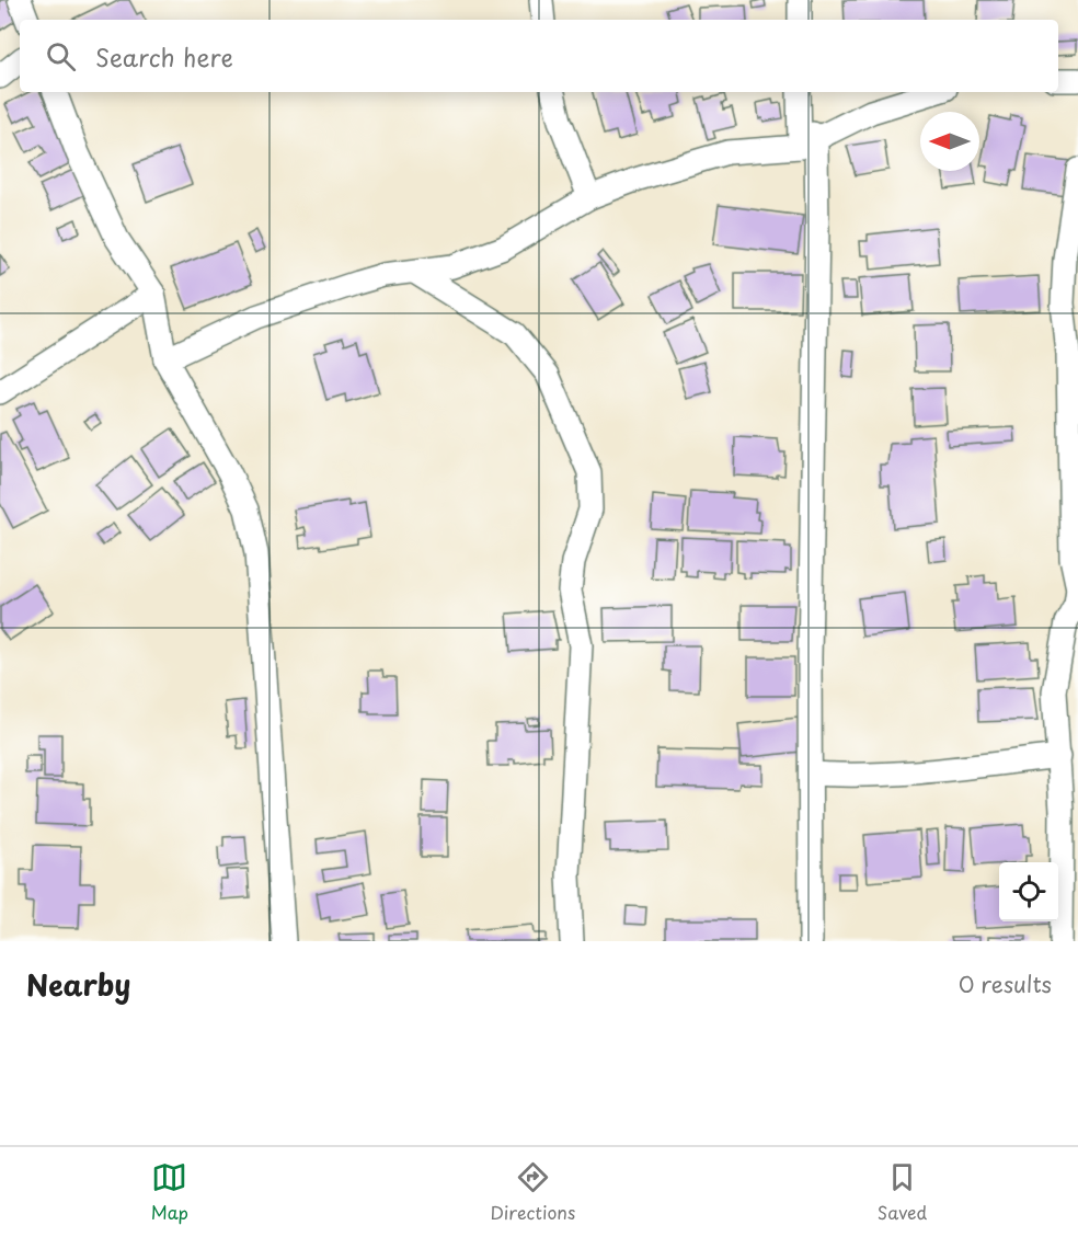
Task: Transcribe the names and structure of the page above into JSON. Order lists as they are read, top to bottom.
{
  "north": "left",
  "page": {
    "search": "Search here",
    "heading": ["Nearby", "0 results"],
    "nav": ["Map", "Directions", "Saved"]
  }
}
